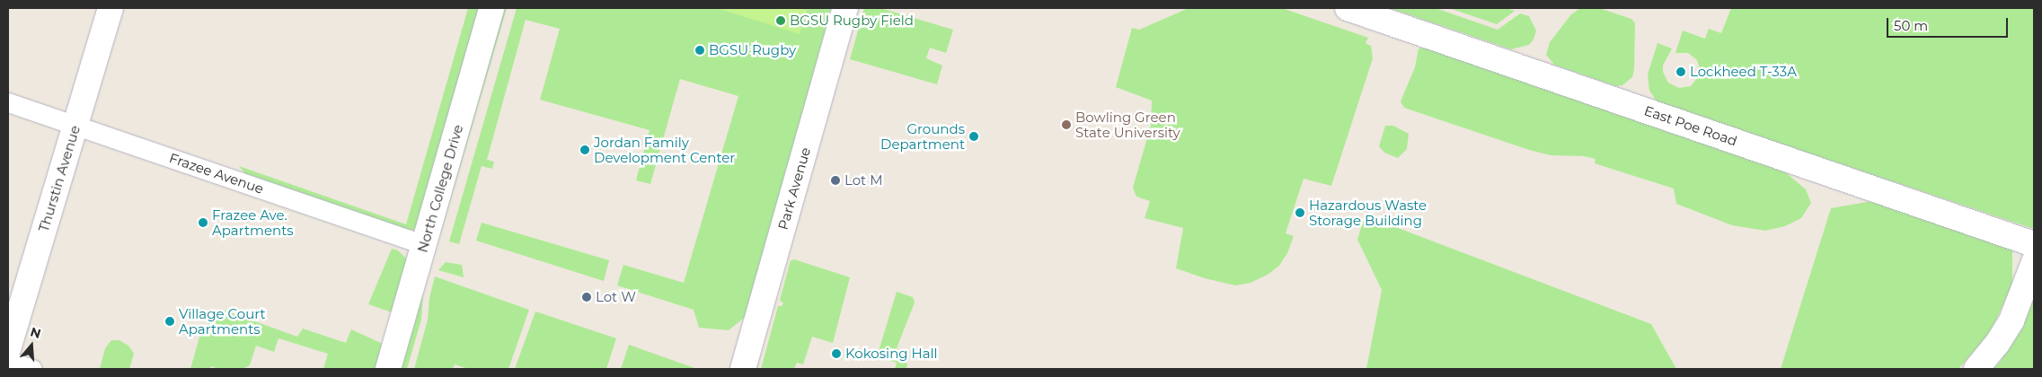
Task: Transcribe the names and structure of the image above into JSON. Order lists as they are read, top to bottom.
{
  "streets": {
    "street": [
      "East Poe Road",
      "Frazee Avenue",
      "Thurstin Avenue",
      "North College Drive",
      "Park Avenue"
    ]
  },
  "crossings": [
    ["Frazee Avenue", "Thurstin Avenue"],
    ["Frazee Avenue", "North College Drive"]
  ],
  "places": [
    "BGSU Rugby Field",
    "BGSU Rugby",
    "Lockheed T-33A",
    "Bowling Green State University",
    "Grounds Department",
    "Jordan Family Development Center",
    "Lot M",
    "Hazardous Waste Storage Building",
    "Frazee Ave. Apartments",
    "Lot W",
    "Village Court Apartments",
    "Kokosing Hall"
  ],
  "scale_bar": "50 m",
  "north": "top"
}
